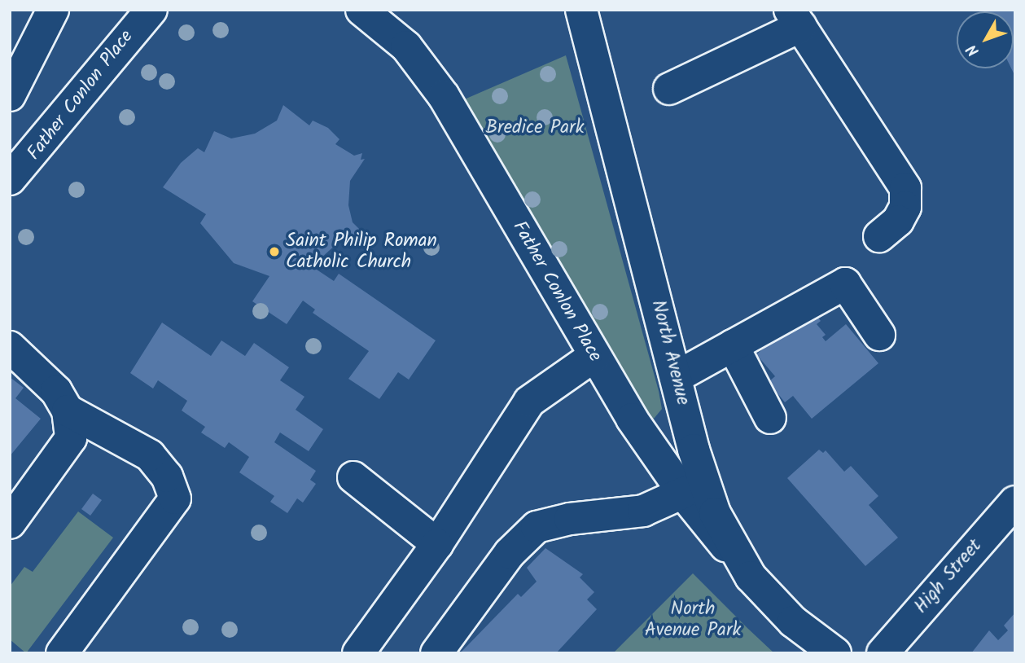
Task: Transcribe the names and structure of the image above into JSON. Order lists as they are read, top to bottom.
{
  "streets": {
    "street": ["Father Conlon Place", "North Avenue", "High Street"]
  },
  "crossings": [
    ["Father Conlon Place", "North Avenue"]
  ],
  "parks": ["Bredice Park", "North Avenue Park"],
  "places": ["Saint Philip Roman Catholic Church"],
  "north": "bottom left"
}
